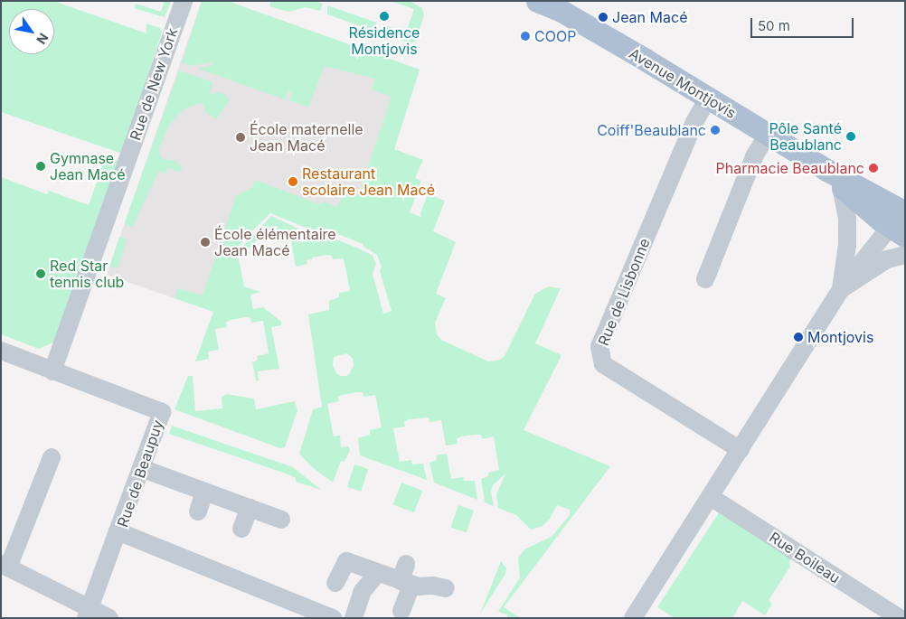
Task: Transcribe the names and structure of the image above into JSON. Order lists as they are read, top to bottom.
{
  "streets": {
    "main road": ["Avenue Montjovis"],
    "street": [
      "Rue de New York",
      "Rue de Lisbonne",
      "Rue de Beaupuy",
      "Rue Boileau"
    ]
  },
  "crossings": [
    ["Avenue Montjovis", "Rue de Lisbonne"],
    ["Rue de New York", "Rue de Beaupuy"]
  ],
  "places": [
    "Résidence Montjovis",
    "Jean Macé",
    "COOP",
    "Coiff'Beaublanc",
    "Pôle Santé Beaublanc",
    "École maternelle Jean Macé",
    "Gymnase Jean Macé",
    "Pharmacie Beaublanc",
    "Restaurant scolaire Jean Macé",
    "École élémentaire Jean Macé",
    "Red Star tennis club",
    "Montjovis"
  ],
  "scale_bar": "50 m",
  "north": "bottom right"
}
